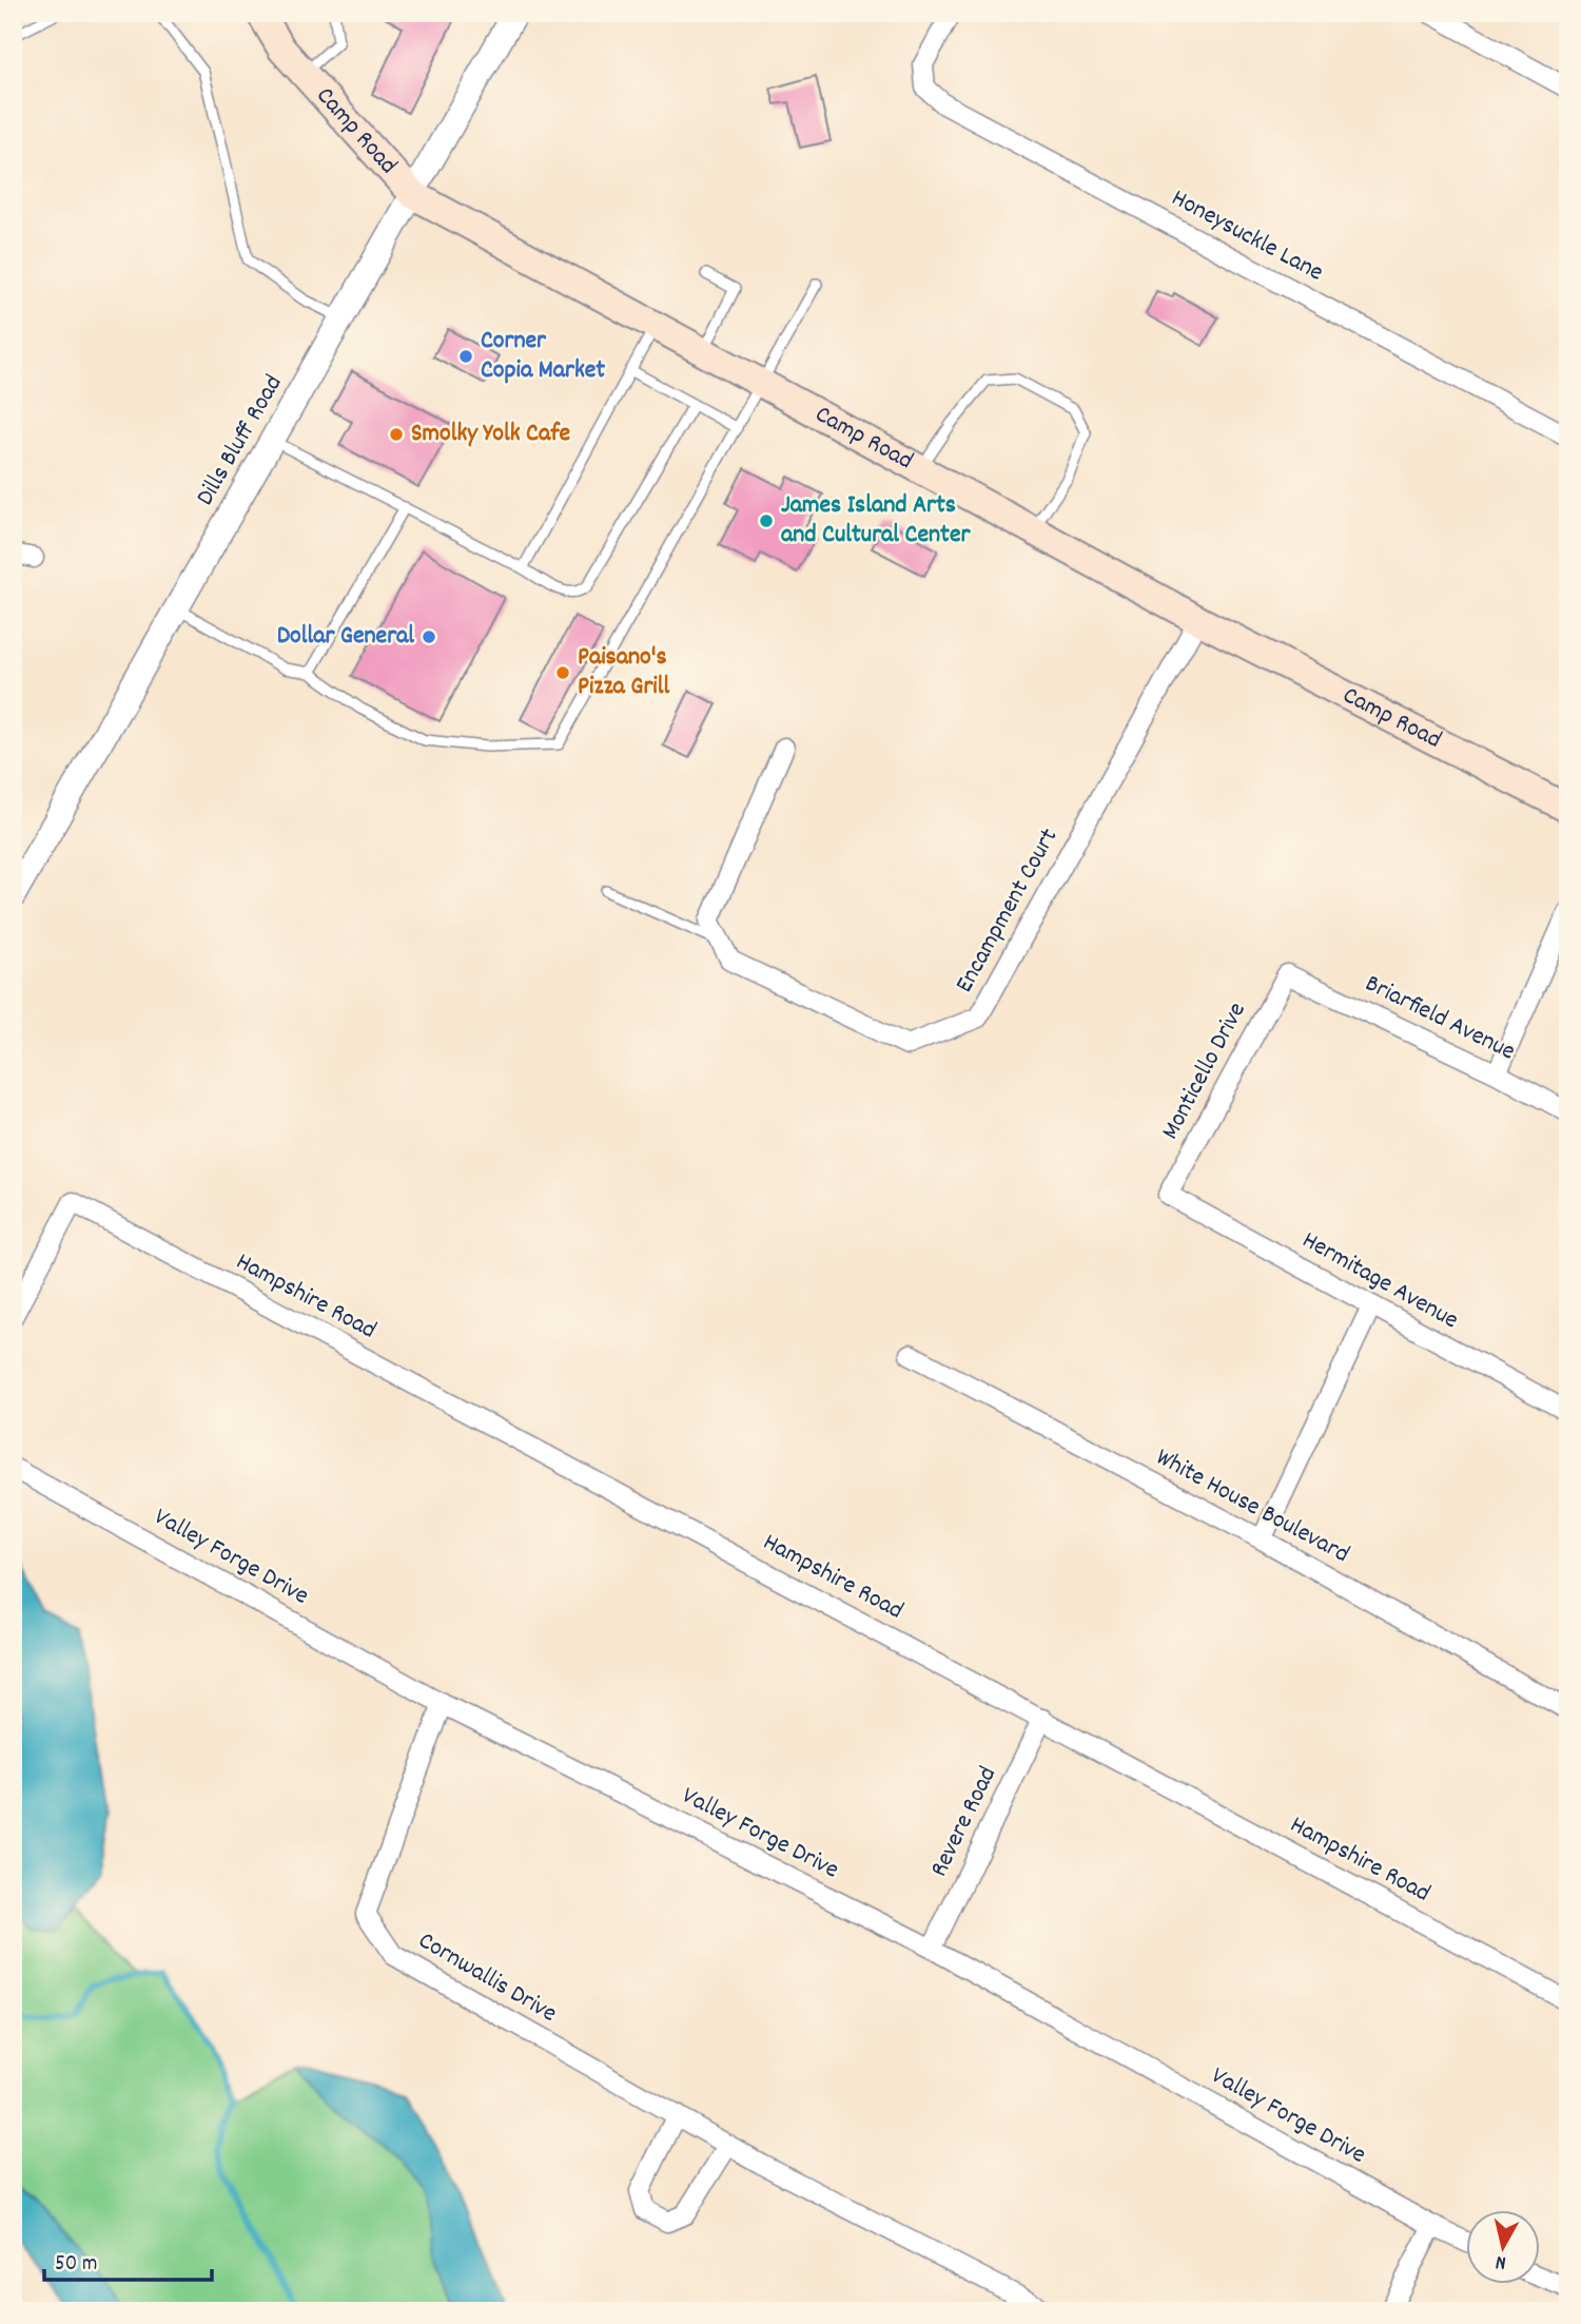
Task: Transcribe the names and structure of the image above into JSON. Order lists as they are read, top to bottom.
{
  "streets": {
    "main road": ["Camp Road"],
    "street": [
      "Honeysuckle Lane",
      "Dills Bluff Road",
      "Encampment Court",
      "Briarfield Avenue",
      "Monticello Drive",
      "Hermitage Avenue",
      "Hampshire Road",
      "White House Boulevard",
      "Valley Forge Drive",
      "Revere Road",
      "Cornwallis Drive"
    ]
  },
  "crossings": [
    ["Camp Road", "Dills Bluff Road"],
    ["Camp Road", "Encampment Court"],
    ["Briarfield Avenue", "Monticello Drive"],
    ["Monticello Drive", "Hermitage Avenue"],
    ["Hampshire Road", "Revere Road"],
    ["Valley Forge Drive", "Revere Road"],
    ["Valley Forge Drive", "Cornwallis Drive"]
  ],
  "places": [
    "Corner Copia Market",
    "Smolky Yolk Cafe",
    "James Island Arts and Cultural Center",
    "Dollar General",
    "Paisano's Pizza Grill"
  ],
  "scale_bar": "50 m",
  "north": "bottom"
}
